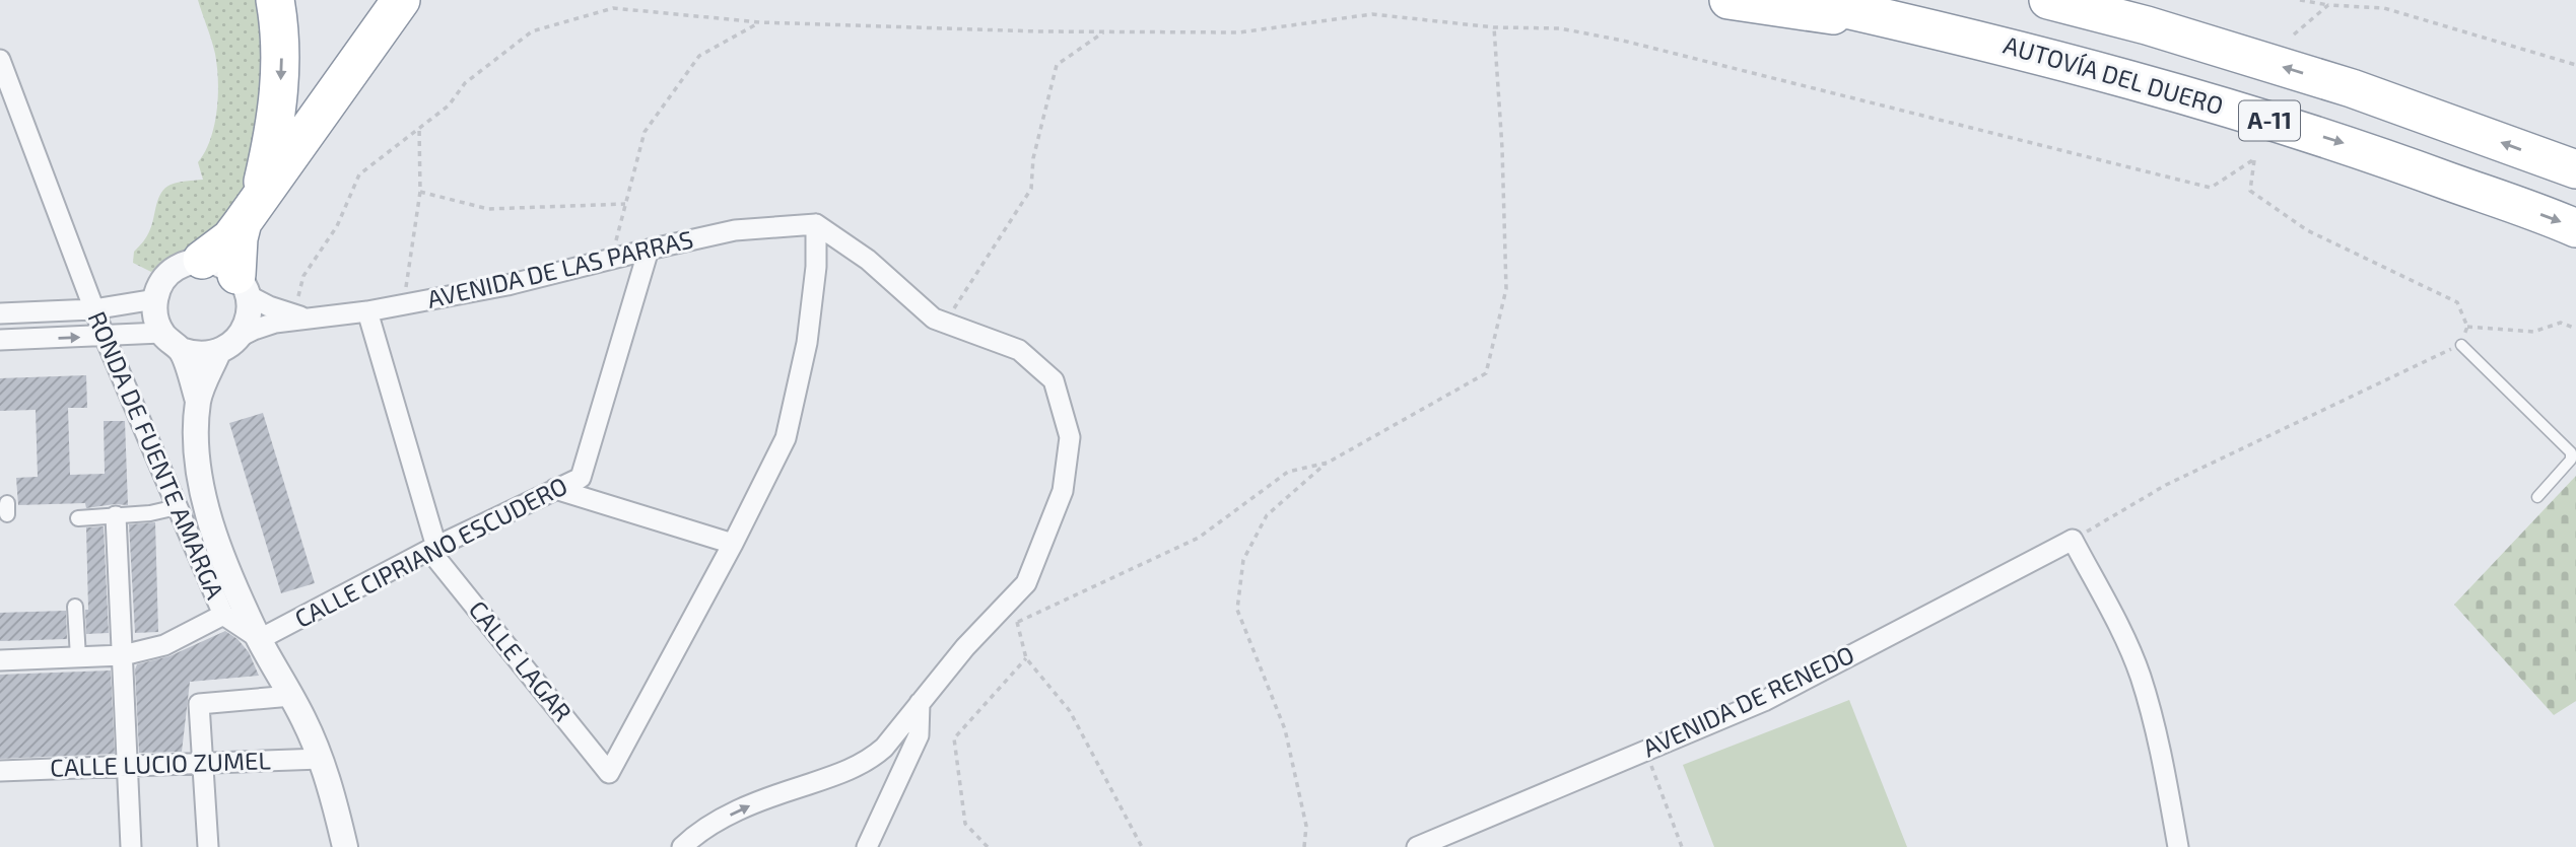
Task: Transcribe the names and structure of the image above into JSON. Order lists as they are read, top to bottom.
{
  "streets": {
    "highway": ["AUTOVÍA DEL DUERO", "A-11"],
    "street": [
      "AVENIDA DE LAS PARRAS",
      "RONDA DE FUENTE AMARGA",
      "CALLE CIPRIANO ESCUDERO",
      "CALLE LAGAR",
      "AVENIDA DE RENEDO",
      "CALLE LUCIO ZUMEL"
    ]
  },
  "crossings": [
    ["AVENIDA DE LAS PARRAS", "RONDA DE FUENTE AMARGA"],
    ["AVENIDA DE LAS PARRAS", "CALLE CIPRIANO ESCUDERO"],
    ["RONDA DE FUENTE AMARGA", "CALLE CIPRIANO ESCUDERO"],
    ["CALLE CIPRIANO ESCUDERO", "CALLE LAGAR"]
  ]
}
